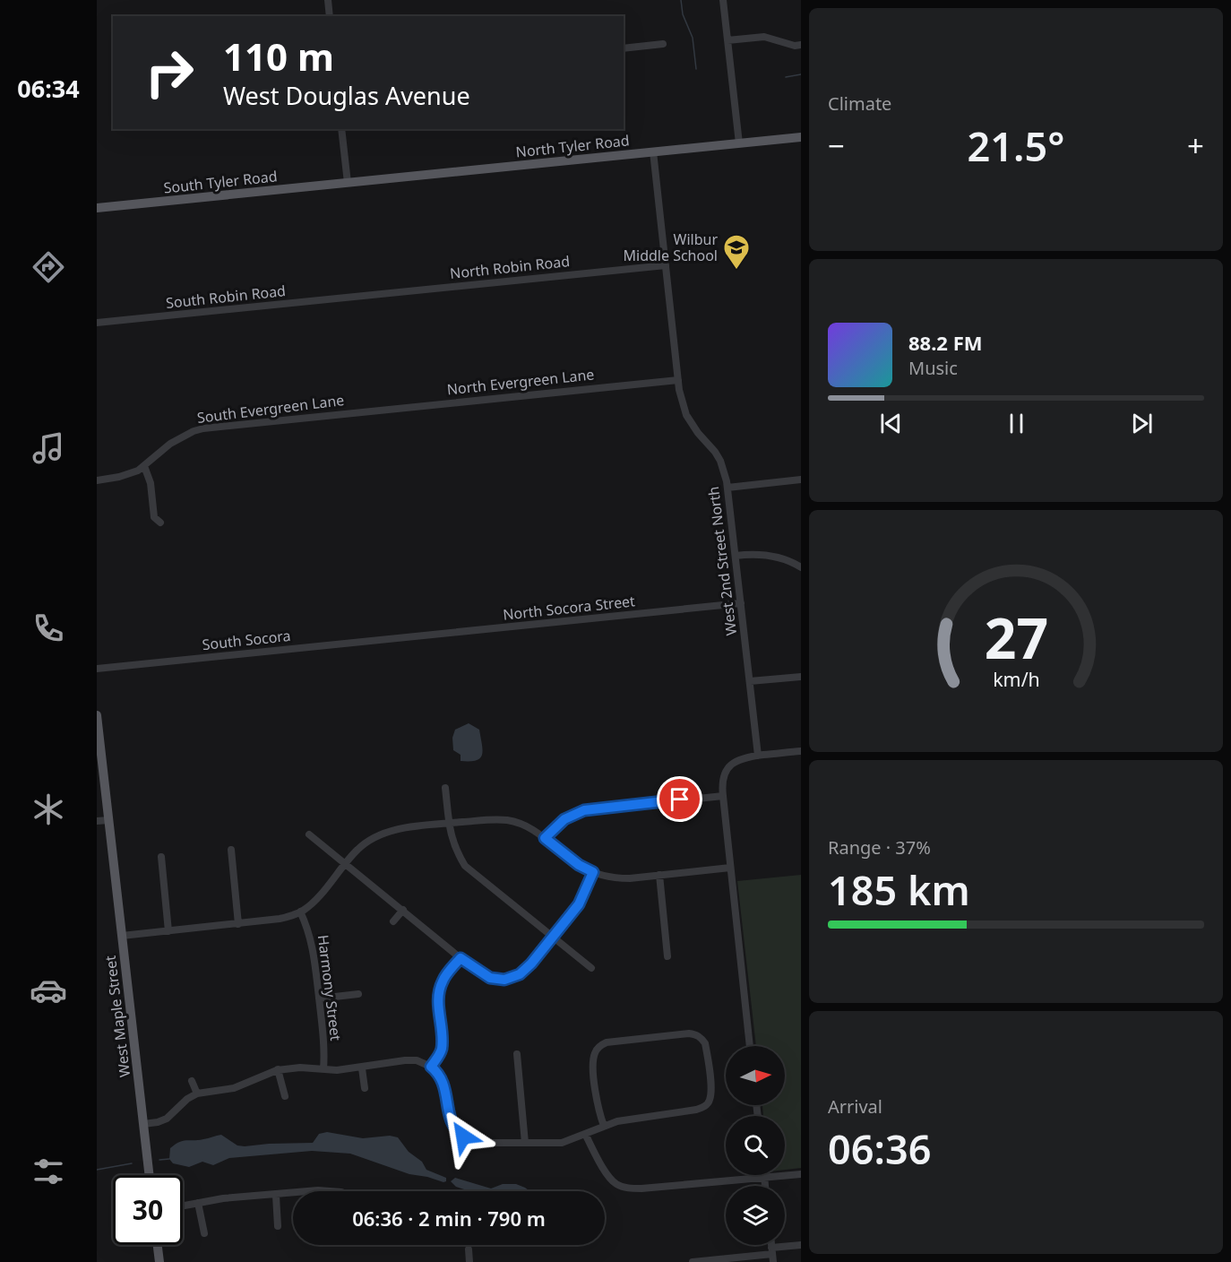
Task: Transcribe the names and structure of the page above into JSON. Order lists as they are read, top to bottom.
{
  "streets": {
    "main road": ["North Tyler Road", "South Tyler Road", "West Maple Street"],
    "street": [
      "North Robin Road",
      "South Robin Road",
      "North Evergreen Lane",
      "South Evergreen Lane",
      "West 2nd Street North",
      "North Socora Street",
      "South Socora",
      "Harmony Street"
    ]
  },
  "crossings": [
    ["North Tyler Road", "South Tyler Road"],
    ["North Tyler Road", "West 2nd Street North"],
    ["North Robin Road", "South Robin Road"],
    ["North Robin Road", "West 2nd Street North"],
    ["North Evergreen Lane", "South Evergreen Lane"],
    ["North Evergreen Lane", "West 2nd Street North"],
    ["West 2nd Street North", "North Socora Street"],
    ["North Socora Street", "South Socora"]
  ],
  "places": {
    "school or university": ["Wilbur Middle School"]
  },
  "north": "right",
  "page": {
    "tabs": "06:34",
    "tile": [
      "Climate",
      ["Range · 37%", "185 km"],
      ["Arrival", "06:36"]
    ],
    "turn": ["110 m", "West Douglas Avenue"],
    "heat": ["−", "21.5°", "+"],
    "song": ["88.2 FM", "Music"],
    "limit": "30",
    "trip": "06:36 · 2 min · 790 m",
    "gauge": ["27", "km/h"]
  }
}
